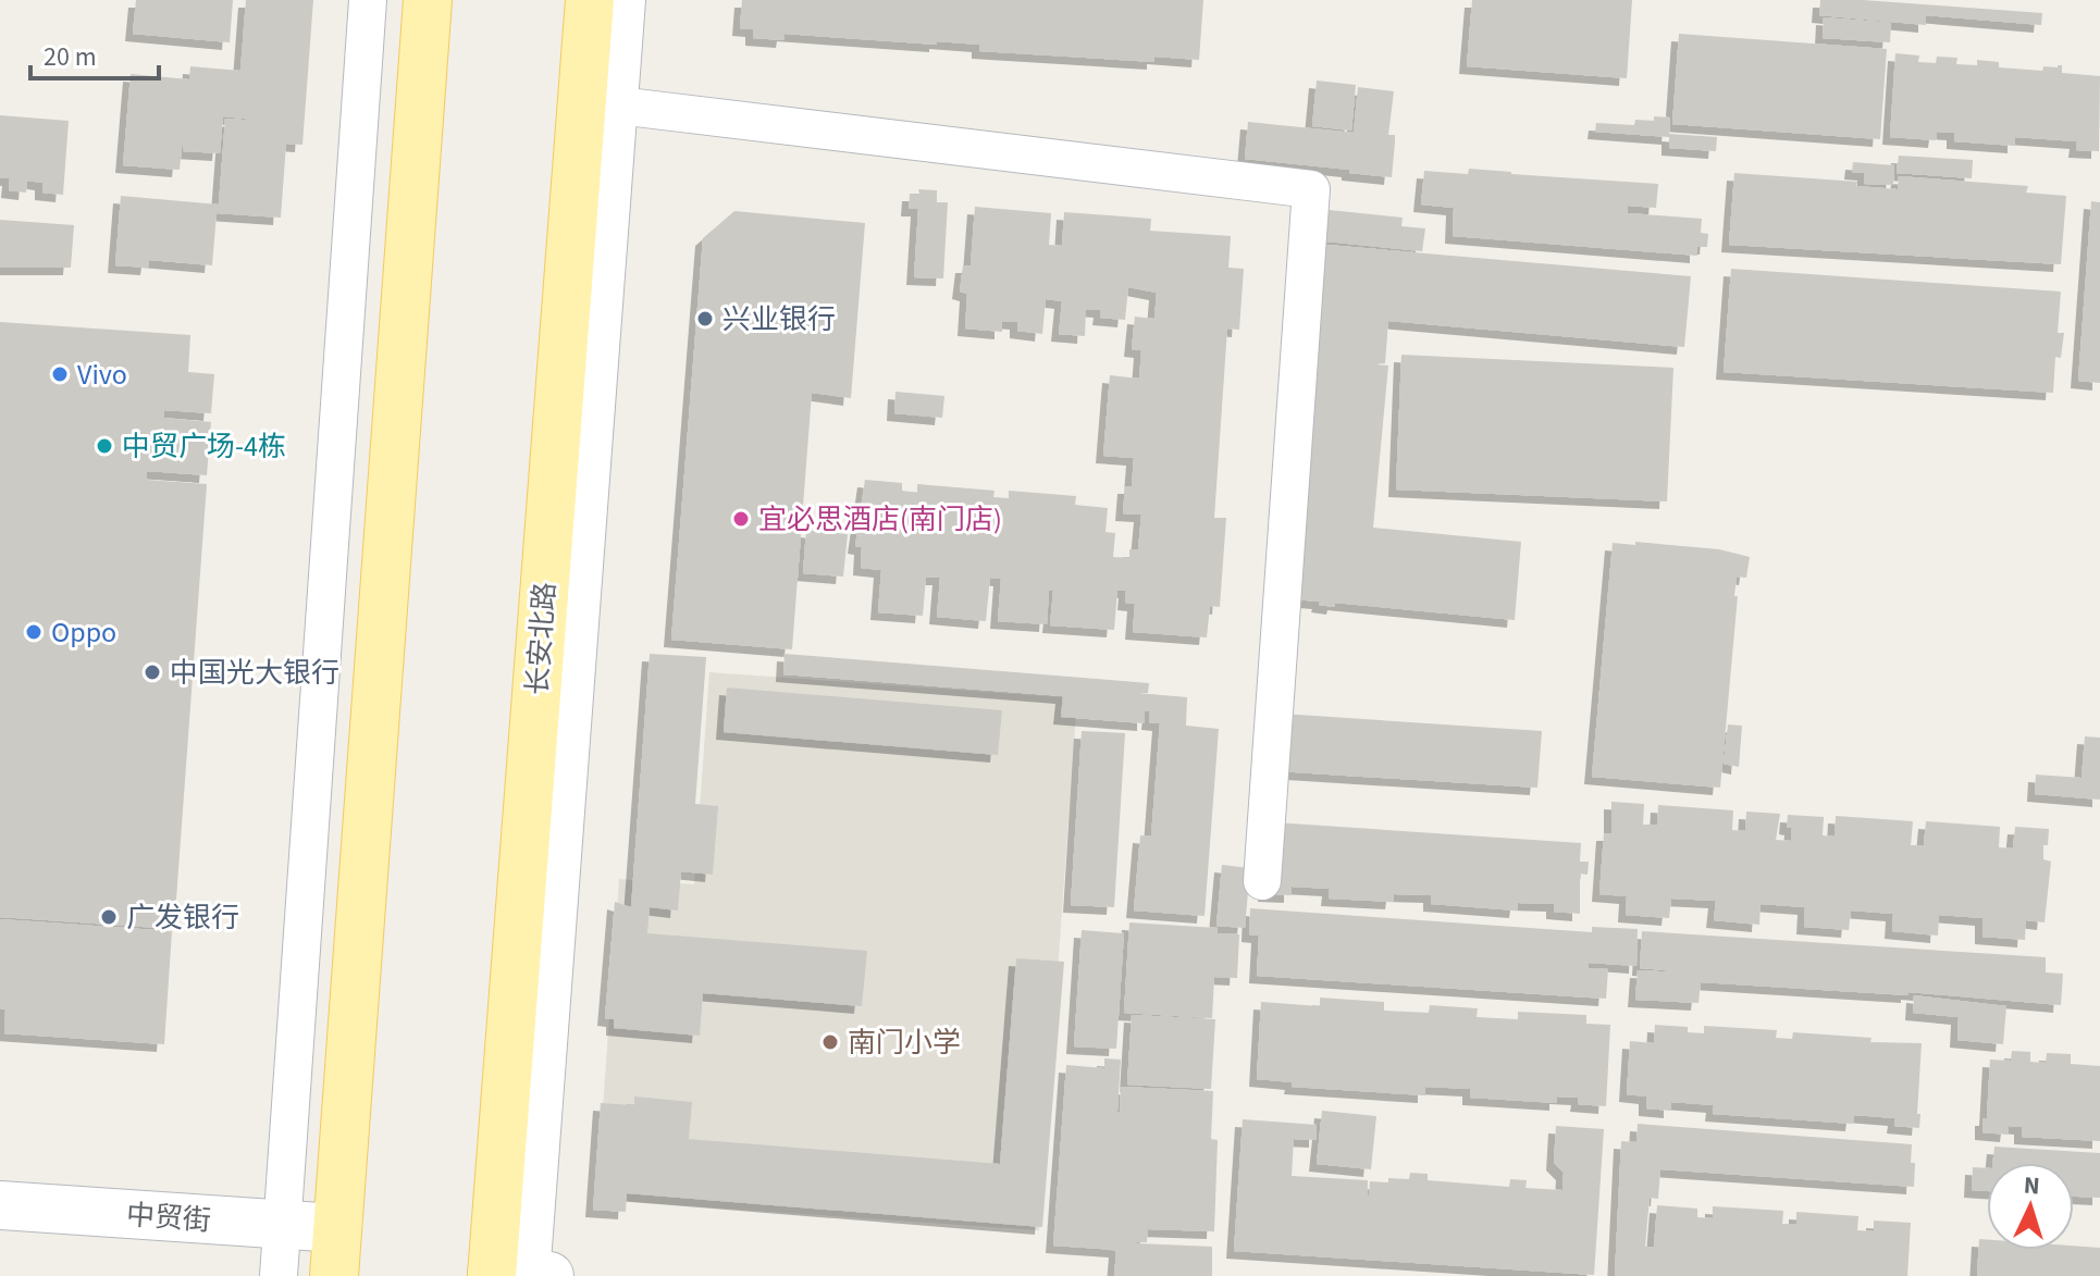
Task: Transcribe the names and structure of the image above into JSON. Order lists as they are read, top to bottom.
{
  "streets": {
    "main road": ["长安北路"],
    "street": ["中贸街"]
  },
  "places": [
    "兴业银行",
    "Vivo",
    "中贸广场-4栋",
    "宜必思酒店(南门店)",
    "Oppo",
    "中国光大银行",
    "广发银行",
    "南门小学"
  ],
  "scale_bar": "20 m",
  "north": "top"
}
